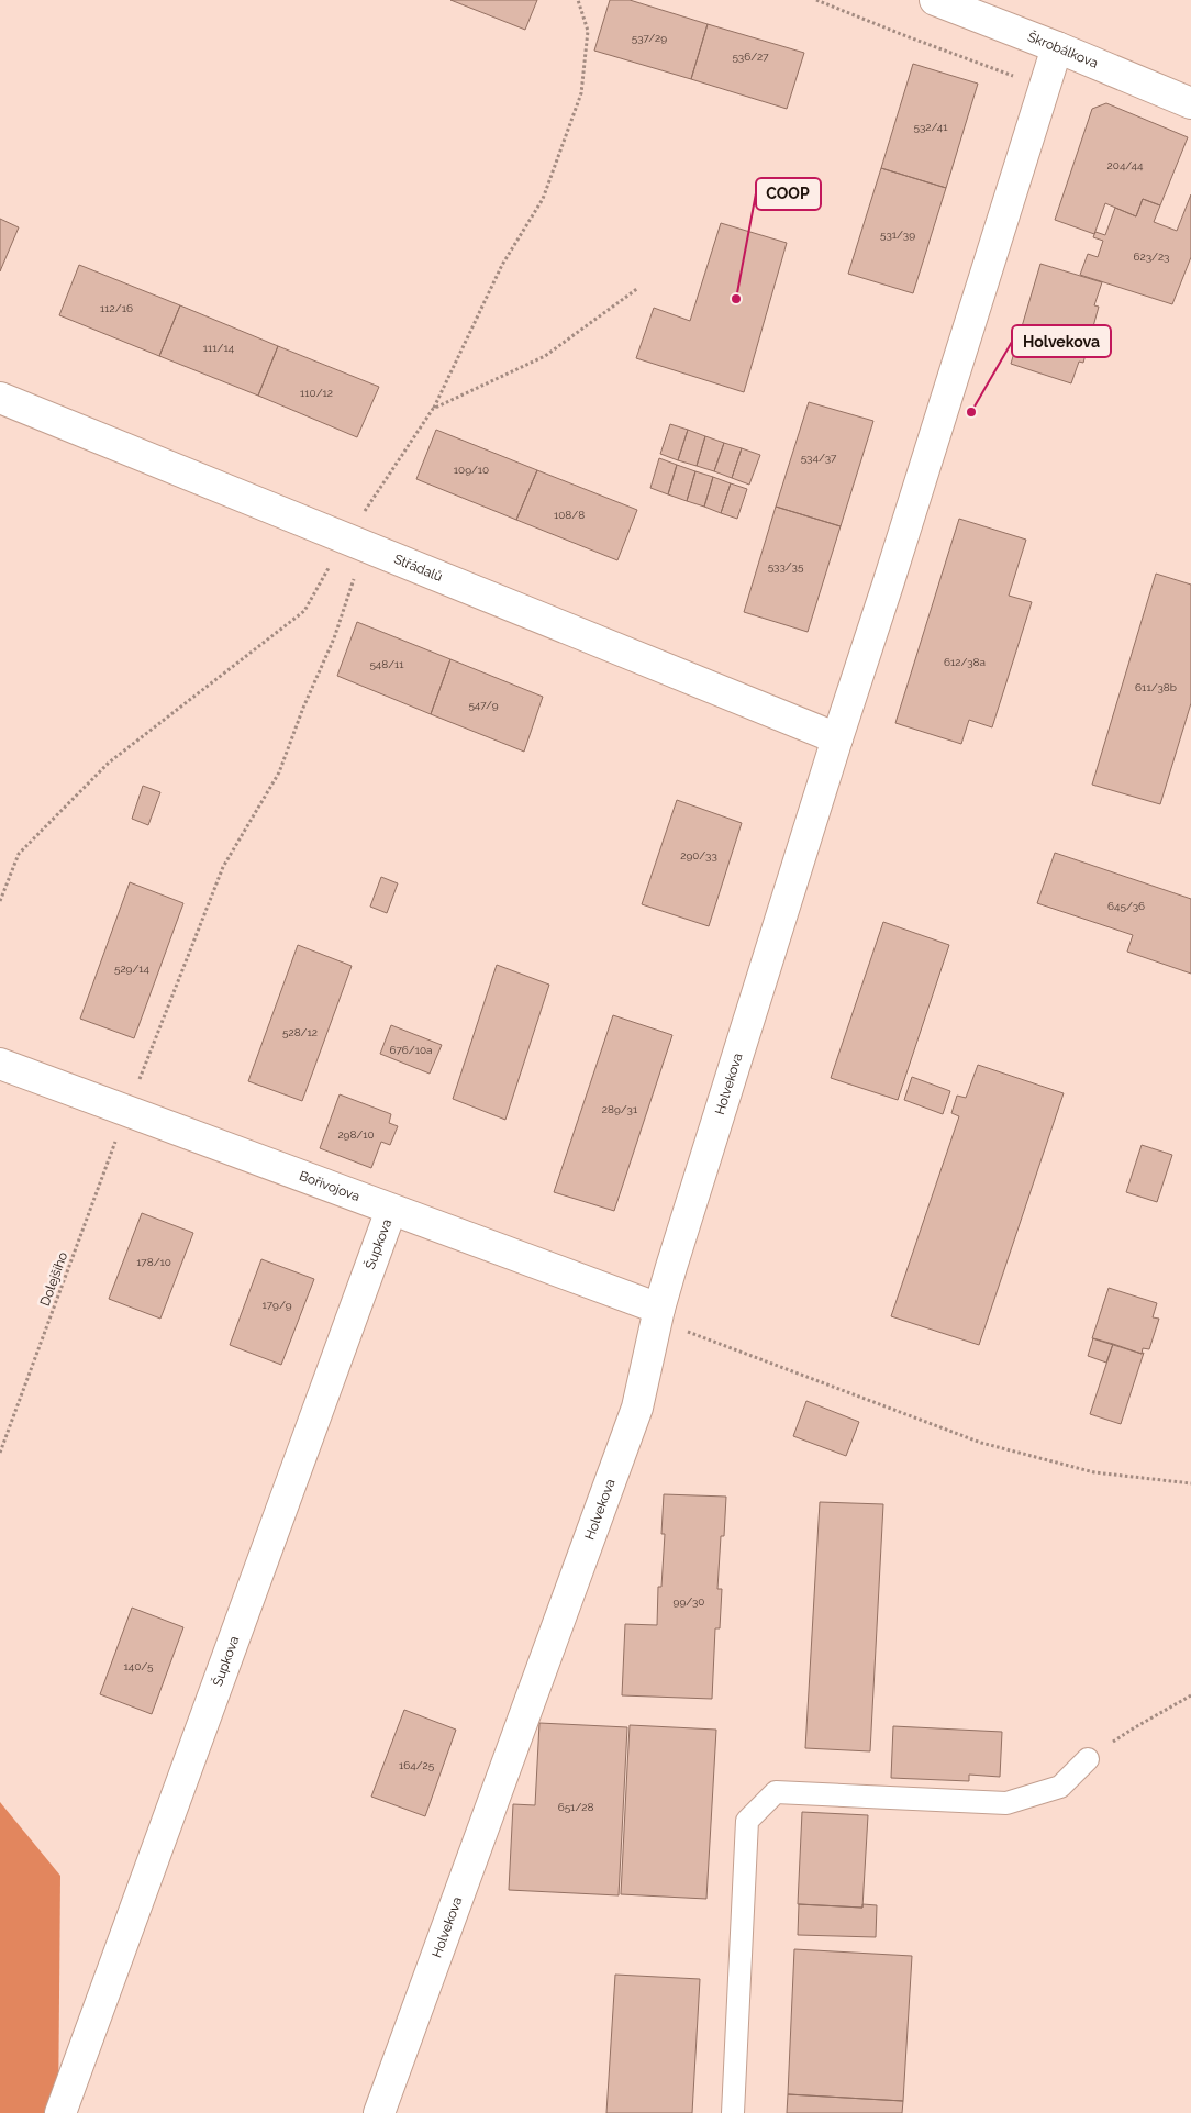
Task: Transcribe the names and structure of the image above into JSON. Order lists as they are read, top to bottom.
{
  "streets": {
    "street": [
      "Škrobálkova",
      "Střádalů",
      "Holvekova",
      "Bořivojova",
      "Šupkova"
    ],
    "path": ["Dolejšího"]
  },
  "crossings": [
    ["Škrobálkova", "Holvekova"],
    ["Střádalů", "Holvekova"],
    ["Střádalů", "Dolejšího"],
    ["Holvekova", "Bořivojova"],
    ["Bořivojova", "Šupkova"],
    ["Bořivojova", "Dolejšího"]
  ],
  "places": ["COOP", "Holvekova"],
  "house_numbers": [
    "537/29",
    "536/27",
    "532/41",
    "204/44",
    "531/39",
    "623/23",
    "112/16",
    "111/14",
    "110/12",
    "534/37",
    "109/10",
    "108/8",
    "533/35",
    "612/38a",
    "548/11",
    "611/38b",
    "547/9",
    "290/33",
    "645/36",
    "529/14",
    "528/12",
    "676/10a",
    "289/31",
    "298/10",
    "178/10",
    "179/9",
    "99/30",
    "140/5",
    "164/25",
    "651/28"
  ]
}
